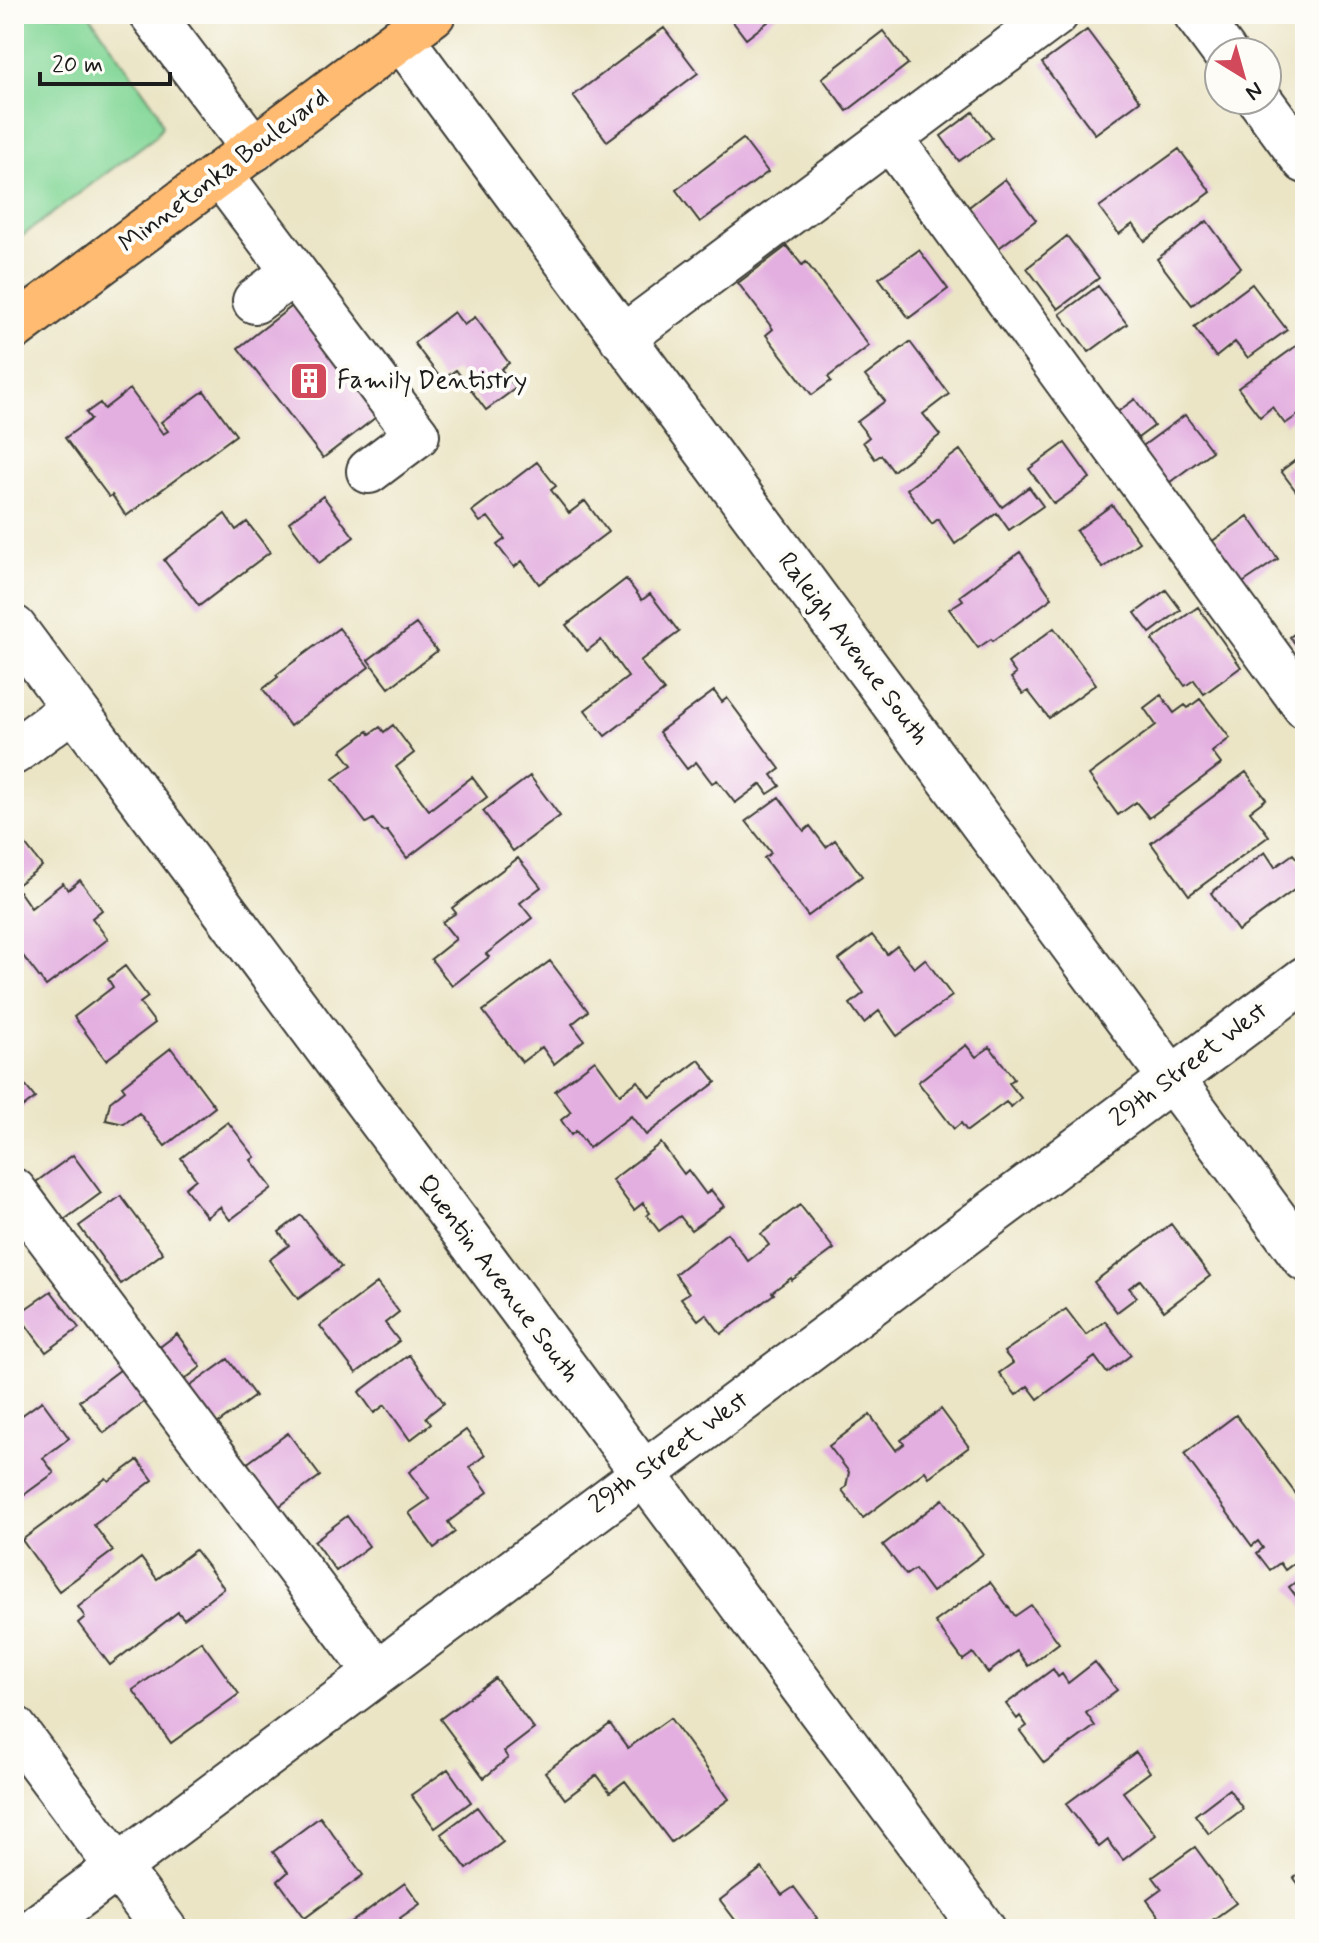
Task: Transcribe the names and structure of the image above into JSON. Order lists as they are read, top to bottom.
{
  "streets": {
    "main road": ["Minnetonka Boulevard"],
    "street": ["Raleigh Avenue South", "29th Street West", "Quentin Avenue South"]
  },
  "crossings": [
    ["Minnetonka Boulevard", "Raleigh Avenue South"],
    ["Raleigh Avenue South", "29th Street West"],
    ["29th Street West", "Quentin Avenue South"]
  ],
  "places": {
    "building": ["Family Dentistry"]
  },
  "scale_bar": "20 m",
  "north": "bottom right"
}
